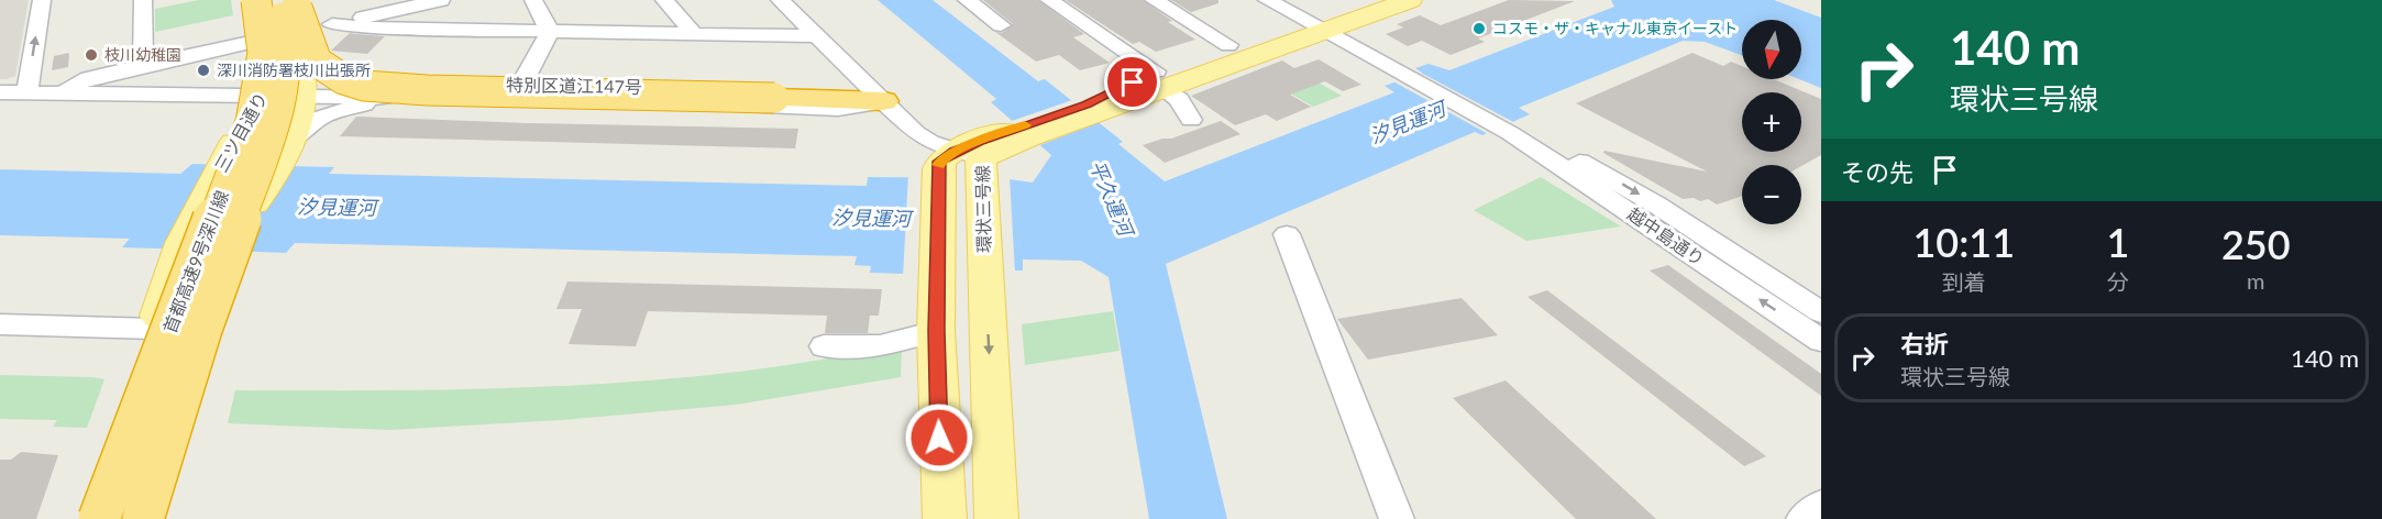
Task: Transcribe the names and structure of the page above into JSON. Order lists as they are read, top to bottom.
{
  "streets": {
    "highway": ["首都高速9号深川線"],
    "main road": ["三ツ目通り", "環状三号線"],
    "street": ["特別区道江147号", "越中島通り"]
  },
  "crossings": [
    ["特別区道江147号", "三ツ目通り"],
    ["三ツ目通り", "首都高速9号深川線"],
    ["環状三号線", "越中島通り"]
  ],
  "water": ["汐見運河", "平久運河"],
  "places": ["コスモ・ザ・キャナル東京イースト", "枝川幼稚園", "深川消防署枝川出張所"],
  "north": "bottom",
  "page": {
    "turn": ["140 m", "環状三号線"],
    "map_buttons": ["+", "−"],
    "then": "その先",
    "eta": [
      "10:11",
      "到着",
      "1",
      "分",
      "250",
      "m"
    ],
    "list": [
      {
        "name": "右折",
        "note": "環状三号線",
        "value": "140 m"
      }
    ]
  }
}
